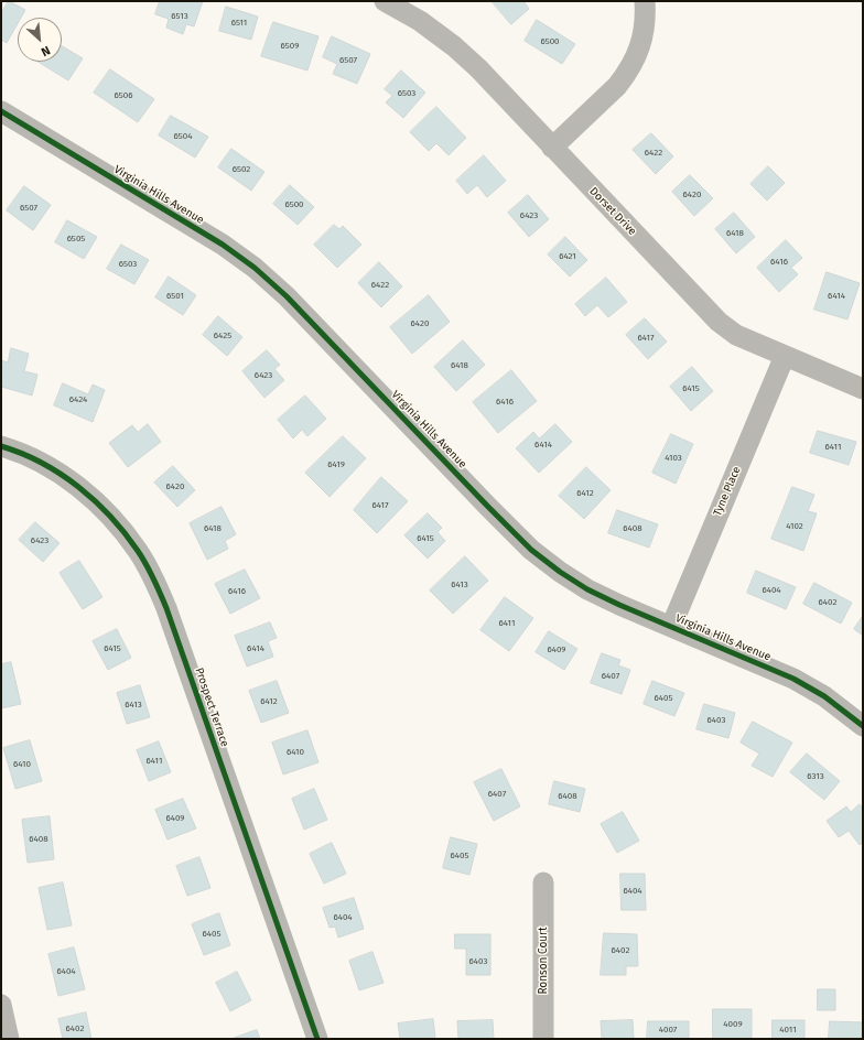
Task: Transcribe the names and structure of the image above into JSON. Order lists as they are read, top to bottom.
{
  "streets": {
    "street": [
      "Virginia Hills Avenue",
      "Dorset Drive",
      "Tyne Place",
      "Prospect Terrace",
      "Ronson Court"
    ]
  },
  "crossings": [
    ["Virginia Hills Avenue", "Tyne Place"],
    ["Dorset Drive", "Tyne Place"]
  ],
  "house_numbers": [
    "6513",
    "6511",
    "6500",
    "6509",
    "6507",
    "6503",
    "6506",
    "6504",
    "6422",
    "6502",
    "6420",
    "6500",
    "6507",
    "6423",
    "6418",
    "6505",
    "6421",
    "6416",
    "6503",
    "6422",
    "6501",
    "6414",
    "6420",
    "6425",
    "6417",
    "6418",
    "6423",
    "6415",
    "6424",
    "6416",
    "6414",
    "6411",
    "4103",
    "6419",
    "6420",
    "6412",
    "6417",
    "4102",
    "6418",
    "6408",
    "6415",
    "6423",
    "6413",
    "6404",
    "6416",
    "6402",
    "6411",
    "6415",
    "6414",
    "6409",
    "6407",
    "6405",
    "6412",
    "6413",
    "6403",
    "6410",
    "6411",
    "6410",
    "6313",
    "6407",
    "6408",
    "6409",
    "6408",
    "6405",
    "6404",
    "6404",
    "6405",
    "6402",
    "6403",
    "6404",
    "4009",
    "6402",
    "4007",
    "4011"
  ],
  "north": "bottom right"
}
